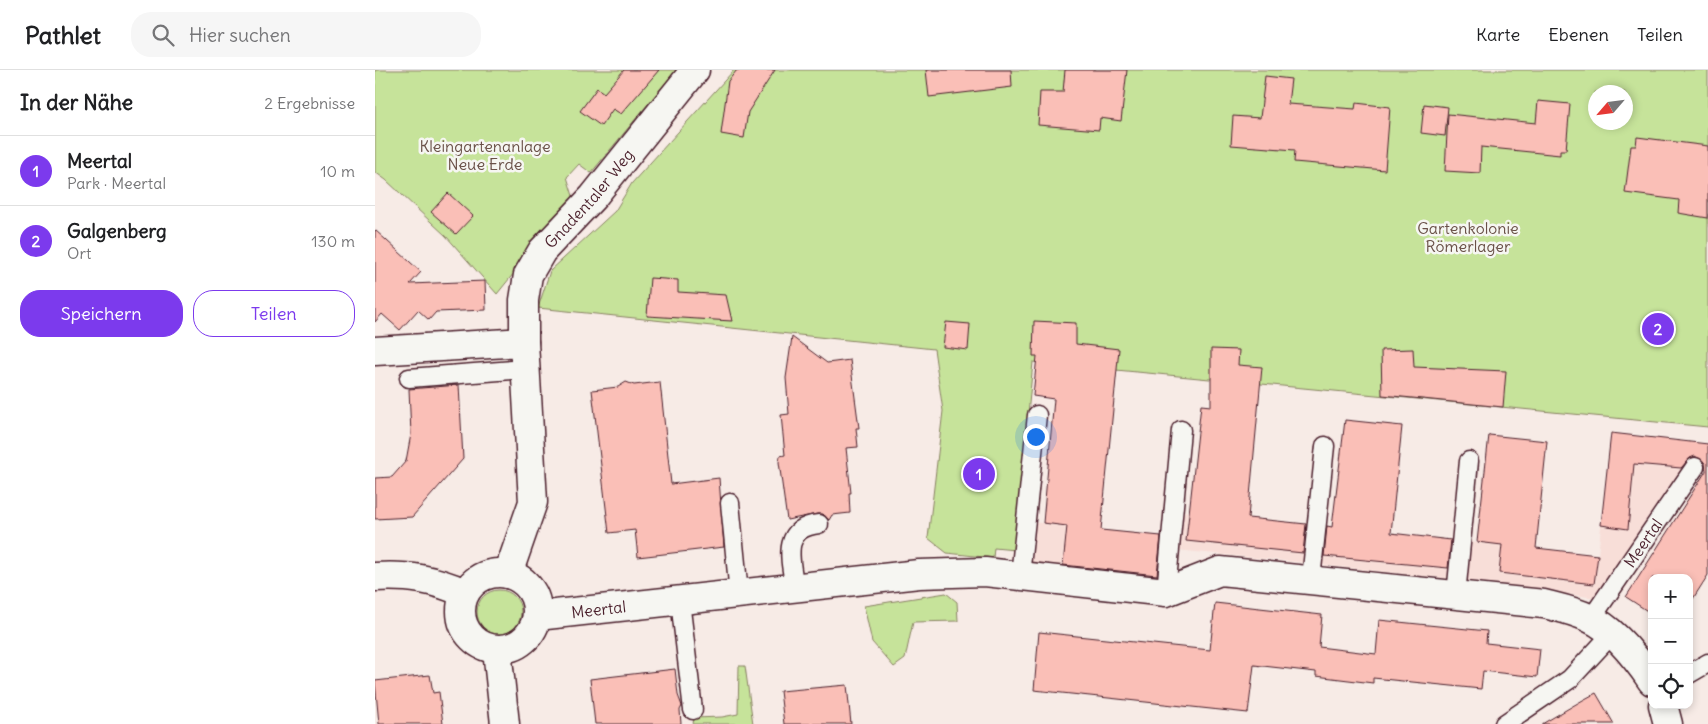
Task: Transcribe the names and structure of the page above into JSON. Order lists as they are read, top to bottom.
{
  "streets": {
    "street": ["Gnadentaler Weg", "Meertal"]
  },
  "crossings": [
    ["Gnadentaler Weg", "Meertal"]
  ],
  "parks": ["Kleingartenanlage Neue Erde", "Gartenkolonie Römerlager"],
  "north": "bottom left",
  "page": {
    "header": "Pathlet",
    "search": "Hier suchen",
    "nav": ["Karte", "Ebenen", "Teilen"],
    "heading": ["In der Nähe", "2 Ergebnisse"],
    "list": [
      {
        "mark": "1",
        "name": "Meertal",
        "note": "Park · Meertal",
        "value": "10 m"
      },
      {
        "mark": "2",
        "name": "Galgenberg",
        "note": "Ort",
        "value": "130 m"
      }
    ],
    "buttons": ["Speichern", "Teilen"],
    "pins": ["2", "1"],
    "map_buttons": ["+", "−"]
  }
}
